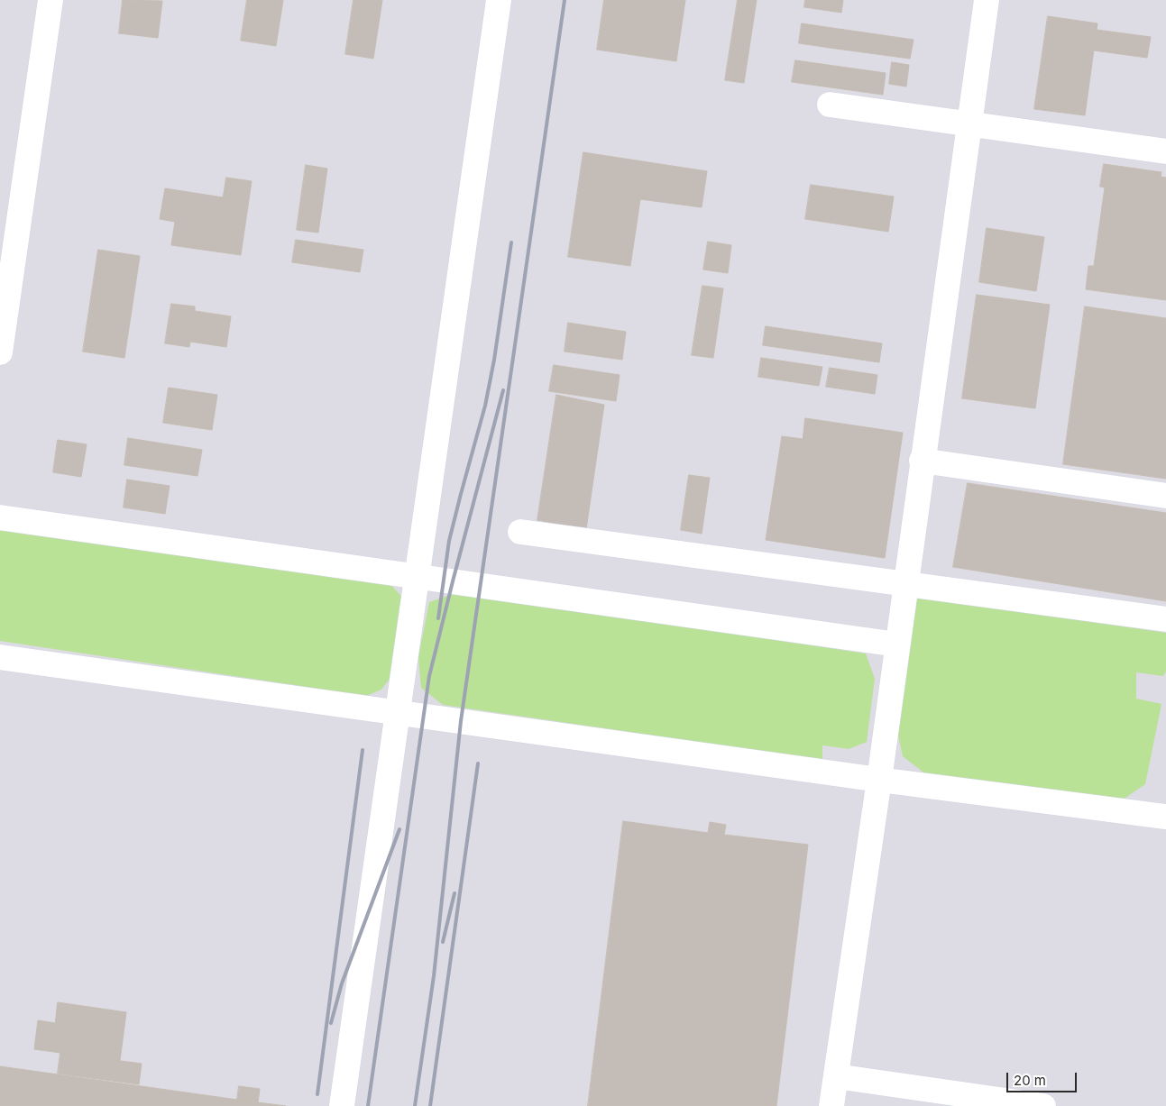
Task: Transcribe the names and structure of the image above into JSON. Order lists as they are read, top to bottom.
{
  "scale_bar": "20 m"
}
